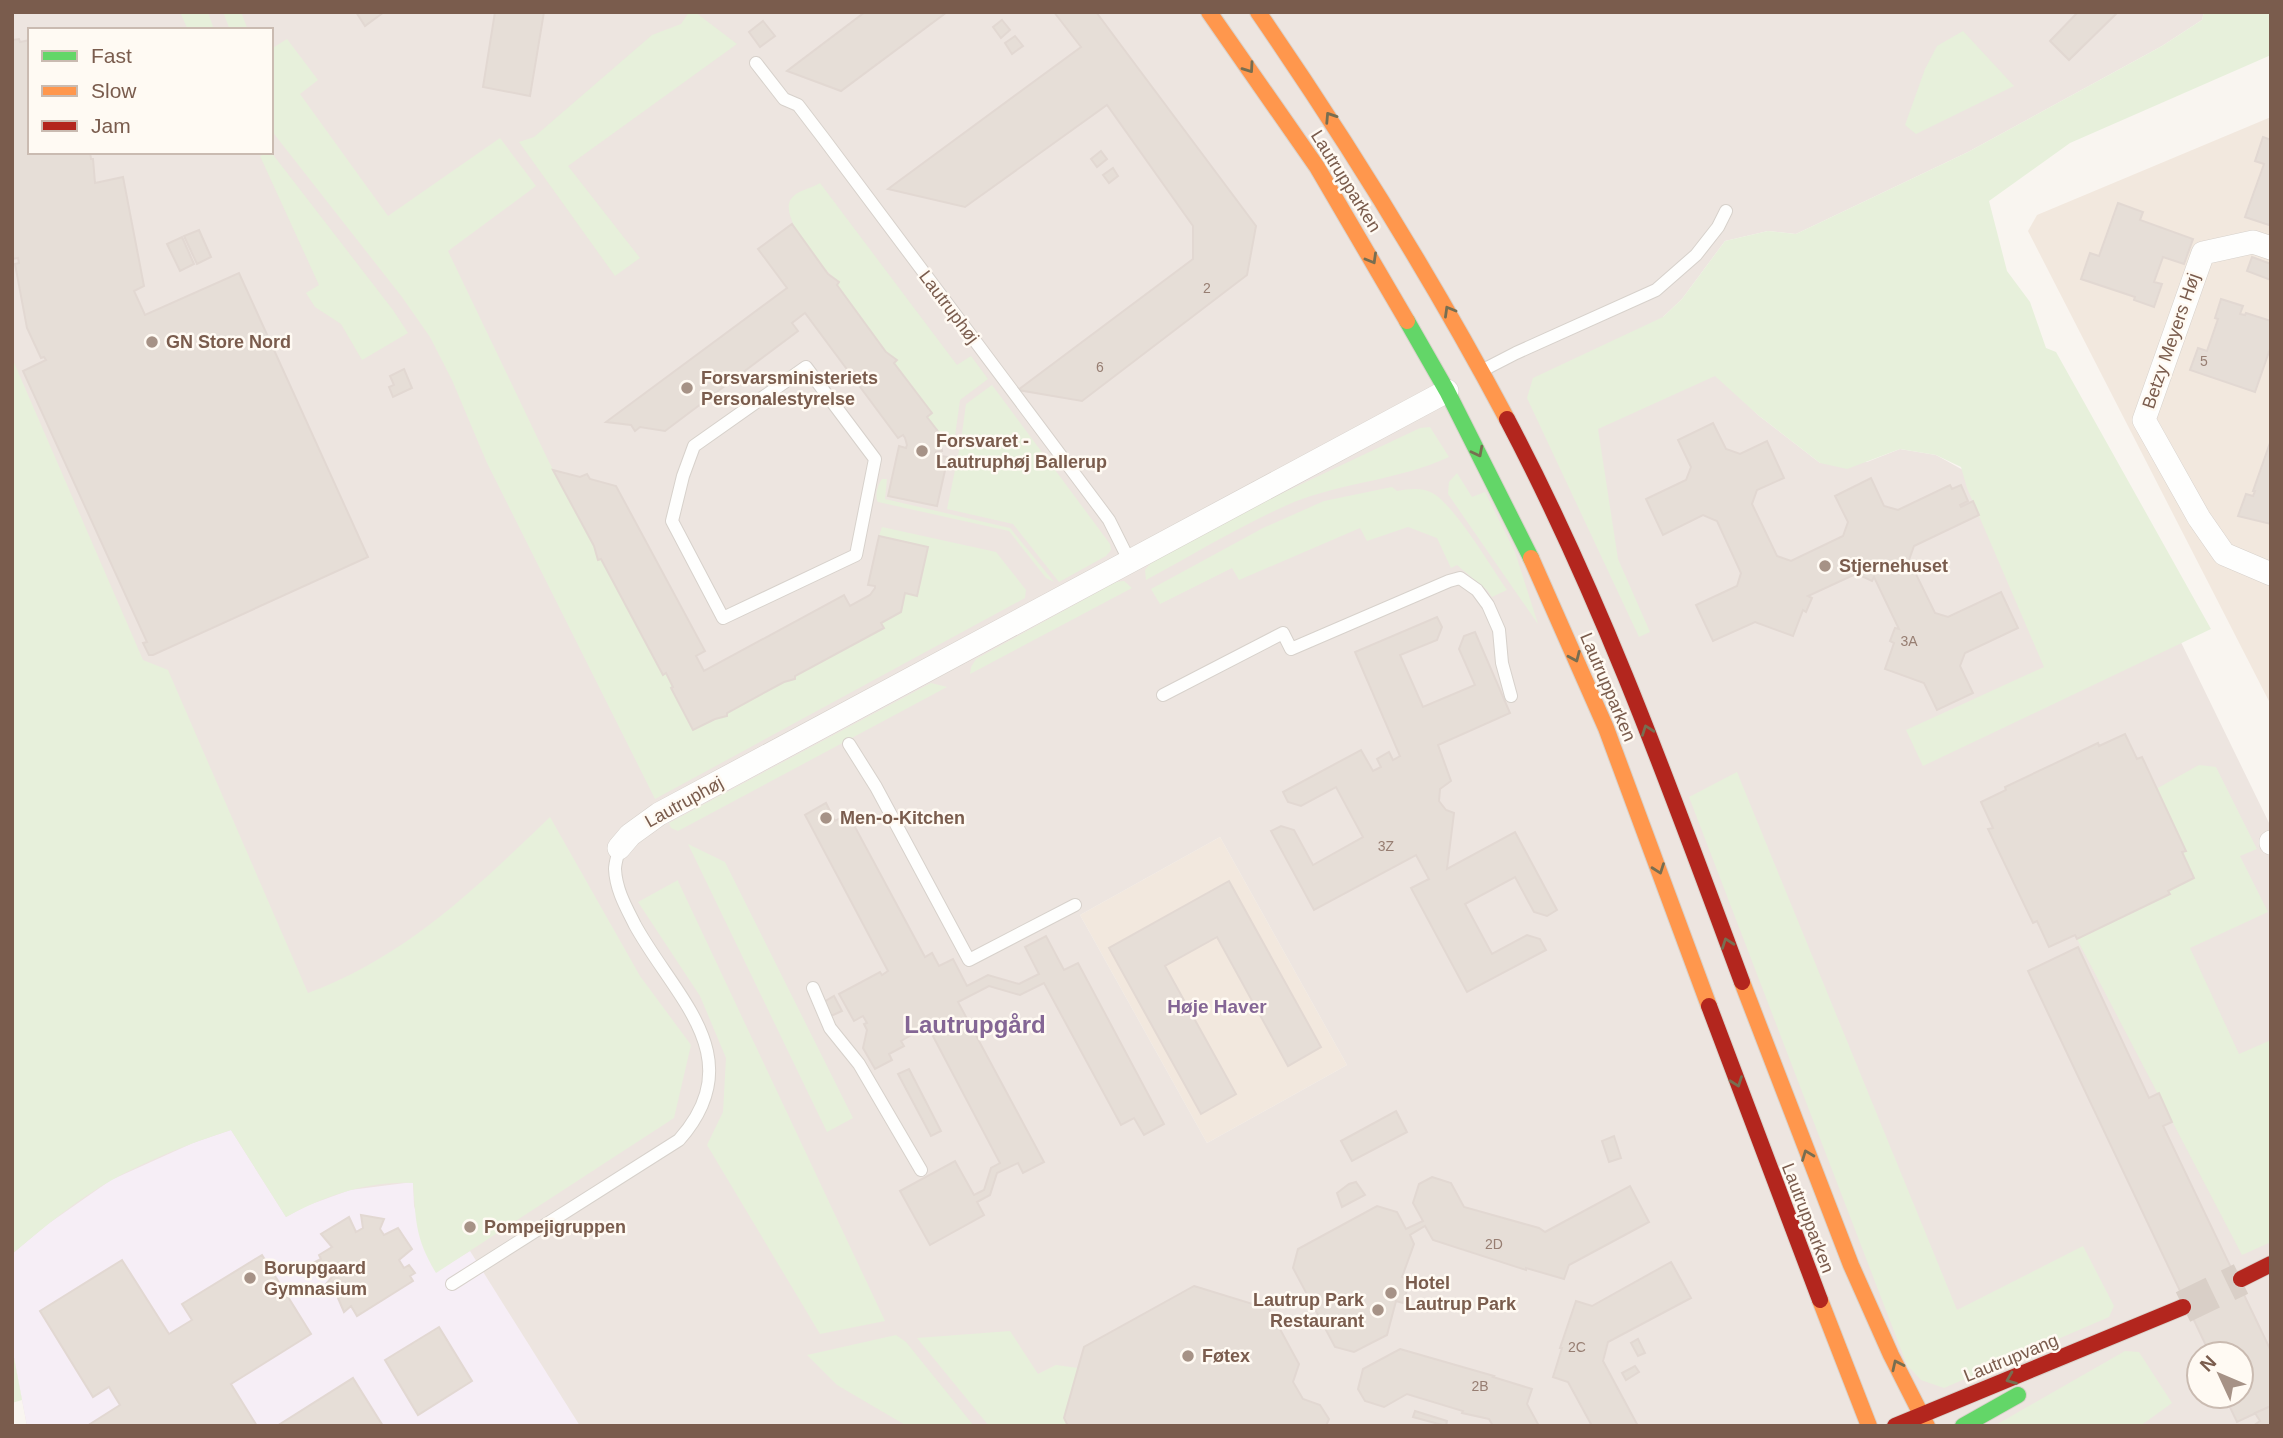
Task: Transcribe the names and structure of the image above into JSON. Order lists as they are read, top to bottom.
{
  "streets": {
    "street": [
      "Lautrupparken",
      "Lautruphøj",
      "Betzy Meyers Høj",
      "Lautrupvang"
    ]
  },
  "crossings": [
    ["Lautrupparken", "Lautruphøj"],
    ["Lautrupparken", "Lautrupvang"]
  ],
  "districts": ["Høje Haver", "Lautrupgård"],
  "places": [
    "GN Store Nord",
    "Forsvarsministeriets Personalestyrelse",
    "Forsvaret - Lautruphøj Ballerup",
    "Stjernehuset",
    "Men-o-Kitchen",
    "Pompejigruppen",
    "Borupgaard Gymnasium",
    "Hotel Lautrup Park",
    "Lautrup Park Restaurant",
    "Føtex"
  ],
  "house_numbers": [
    "2",
    "5",
    "6",
    "3A",
    "3Z",
    "2D",
    "2C",
    "2B"
  ],
  "legend": ["Fast", "Slow", "Jam"],
  "north": "top left"
}
